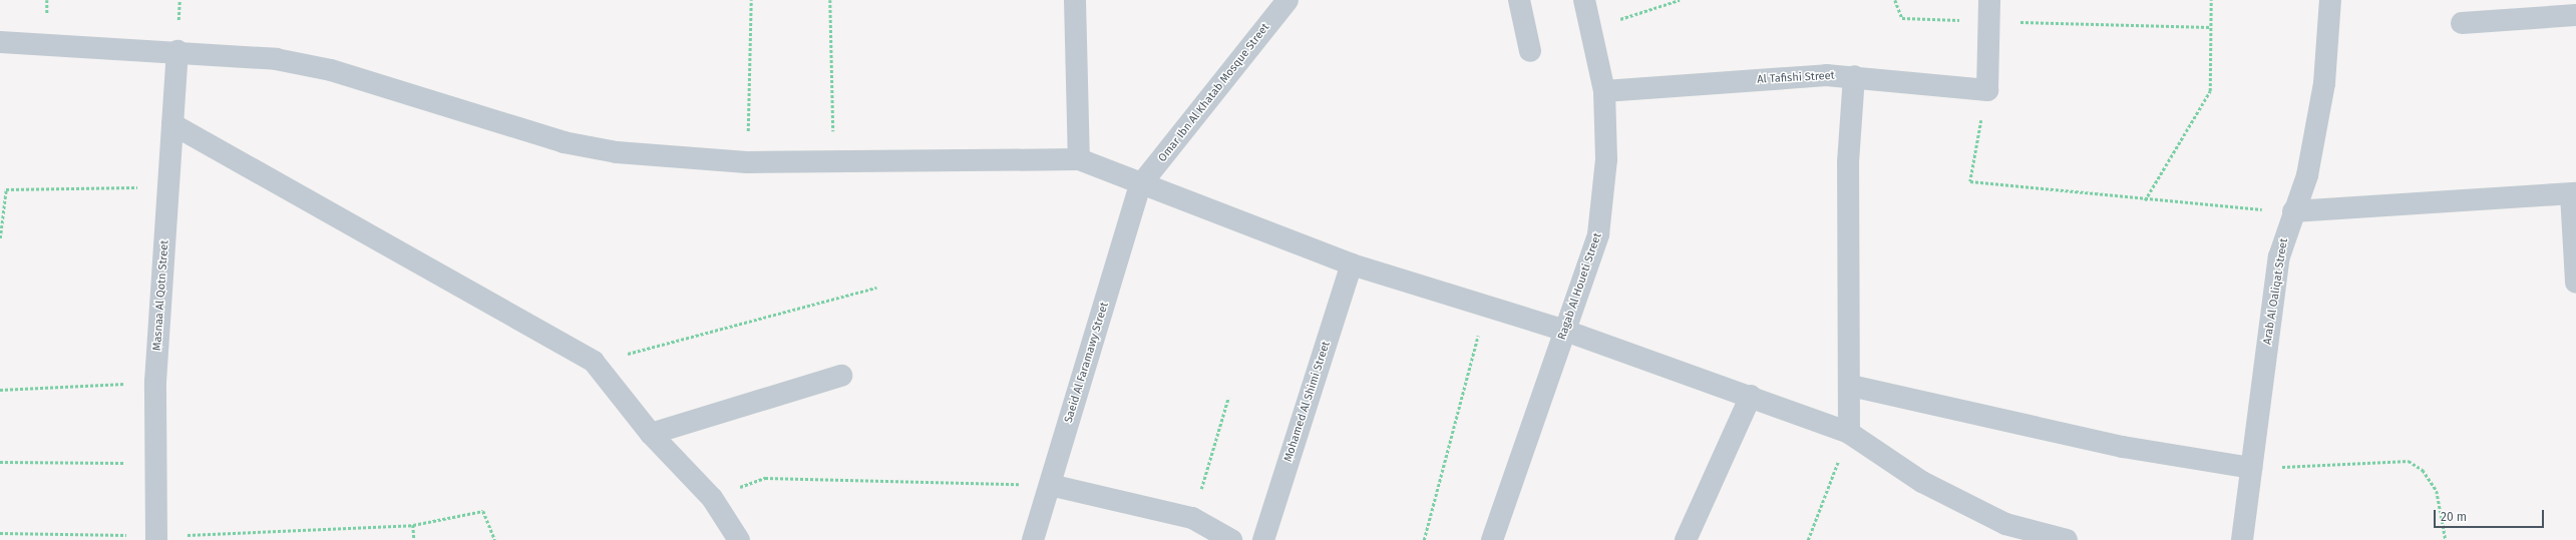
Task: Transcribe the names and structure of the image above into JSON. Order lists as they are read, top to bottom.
{
  "streets": {
    "street": [
      "Al Tafishi Street",
      "Omar Ibn Al Khatab Mosque Street",
      "Ragab Al Houeti Street",
      "Arab Al Oaliqat Street",
      "Masnaa Al Qotn Street",
      "Saeid Al Faramawy Street",
      "Mohamed Al Shimi Street"
    ]
  },
  "crossings": [
    ["Al Tafishi Street", "Ragab Al Houeti Street"],
    ["Omar Ibn Al Khatab Mosque Street", "Saeid Al Faramawy Street"]
  ],
  "scale_bar": "20 m"
}
